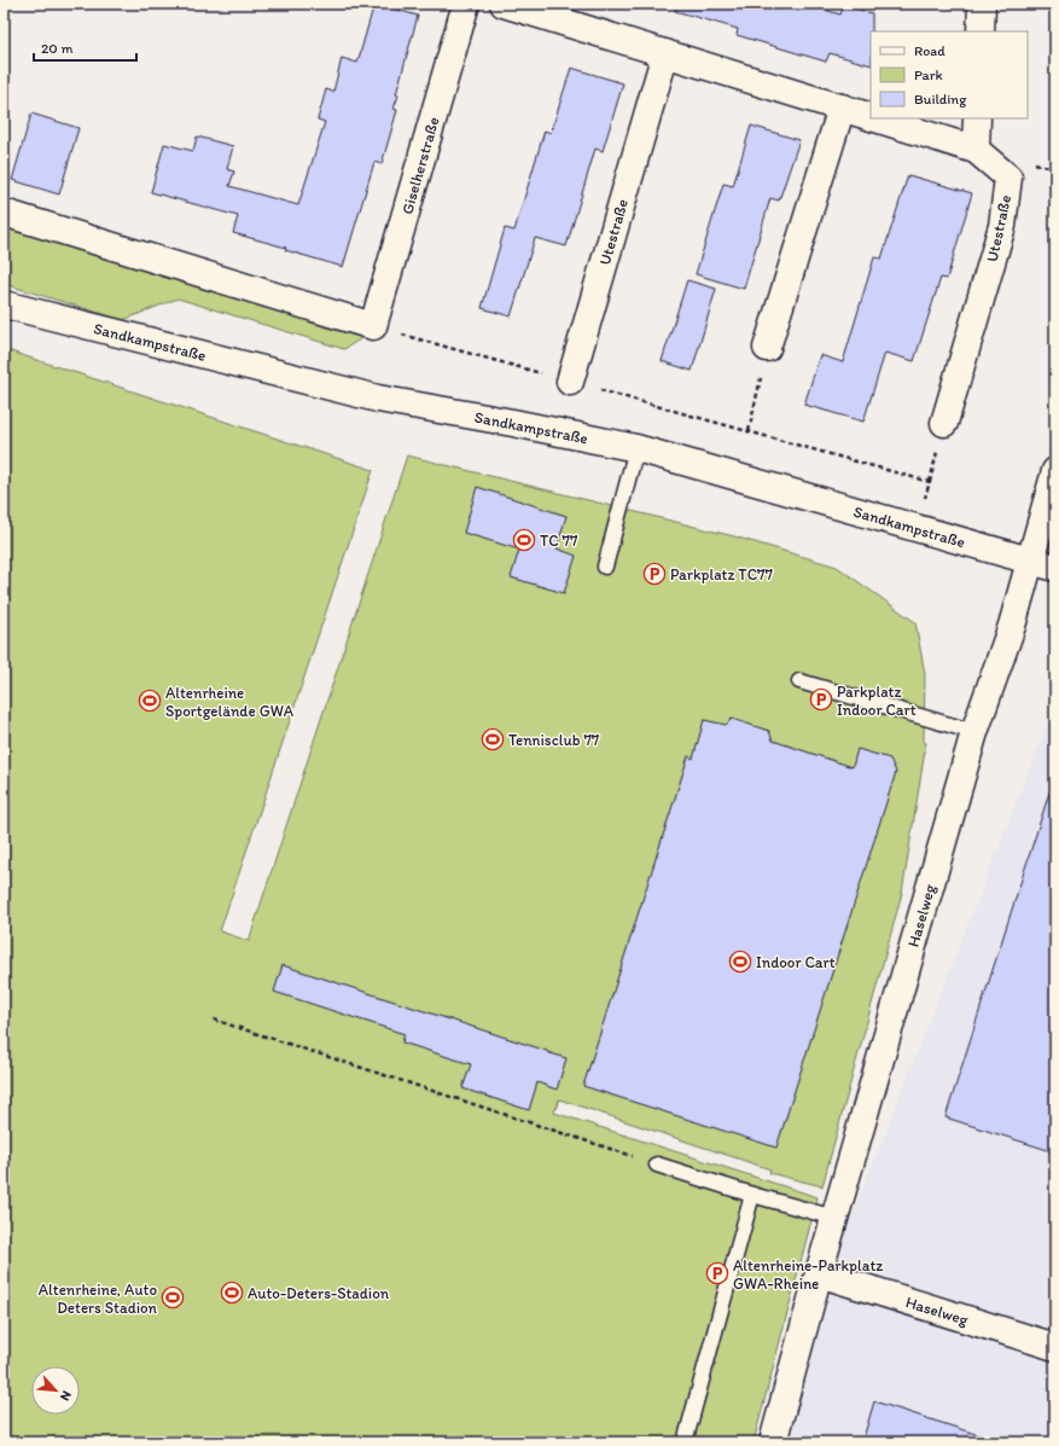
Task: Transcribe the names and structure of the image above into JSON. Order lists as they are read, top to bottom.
{
  "streets": {
    "street": [
      "Giselherstraße",
      "Utestraße",
      "Sandkampstraße",
      "Haselweg"
    ]
  },
  "crossings": [
    ["Sandkampstraße", "Haselweg"]
  ],
  "places": {
    "sports": [
      "TC 77",
      "Altenrheine Sportgelände GWA",
      "Tennisclub 77",
      "Indoor Cart",
      "Auto-Deters-Stadion",
      "Altenrheine, Auto Deters Stadion"
    ],
    "parking": ["Parkplatz TC77", "Parkplatz Indoor Cart", "Altenrheine-Parkplatz GWA-Rheine"]
  },
  "legend": ["Road", "Park", "Building"],
  "scale_bar": "20 m",
  "north": "bottom right"
}
